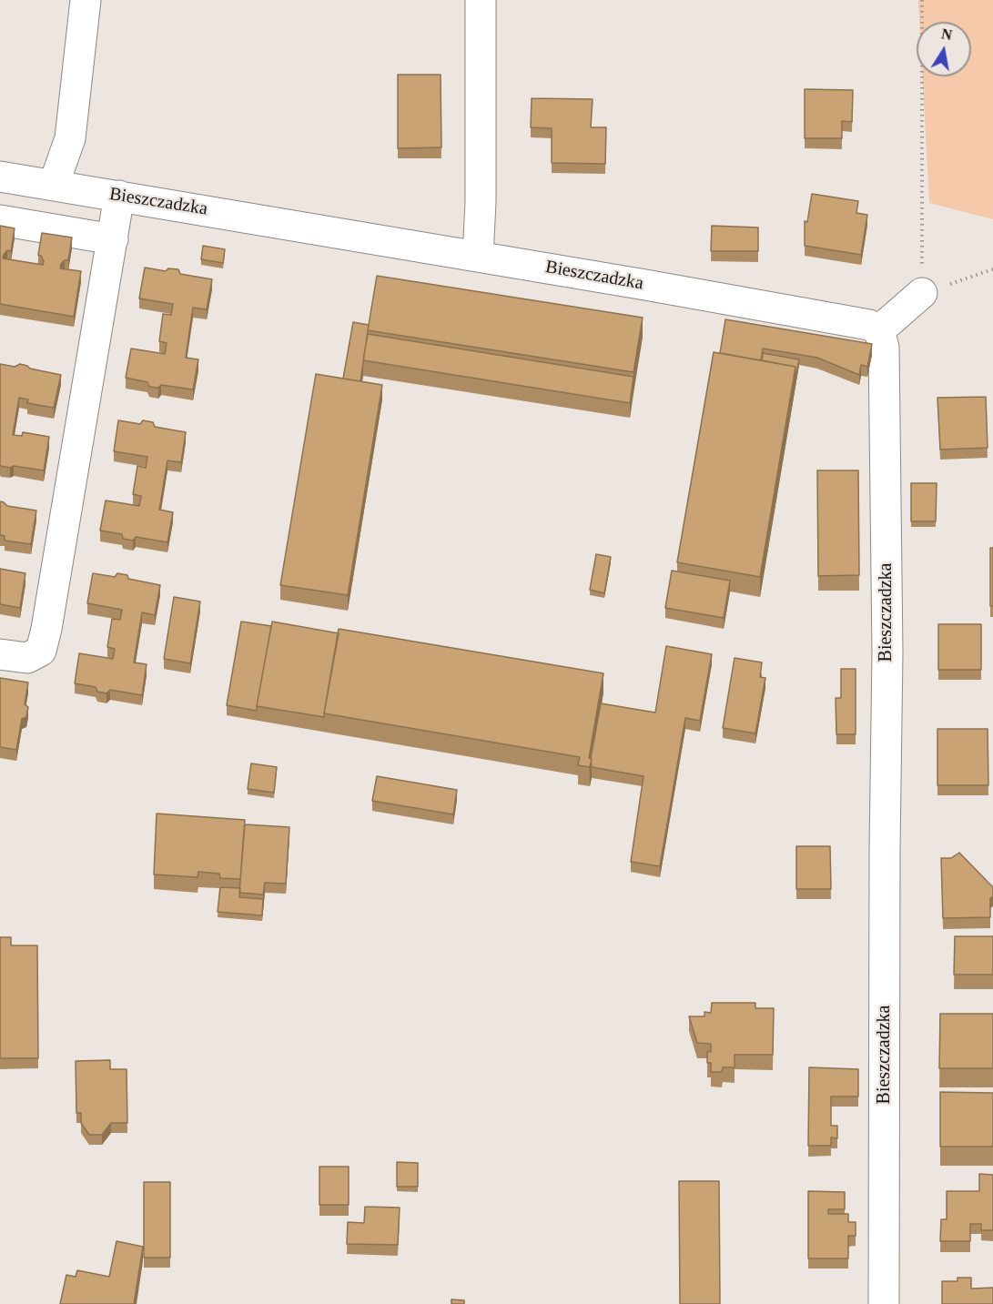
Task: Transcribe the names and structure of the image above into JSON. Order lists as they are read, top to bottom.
{
  "streets": {
    "street": ["Bieszczadzka"]
  },
  "north": "top"
}
